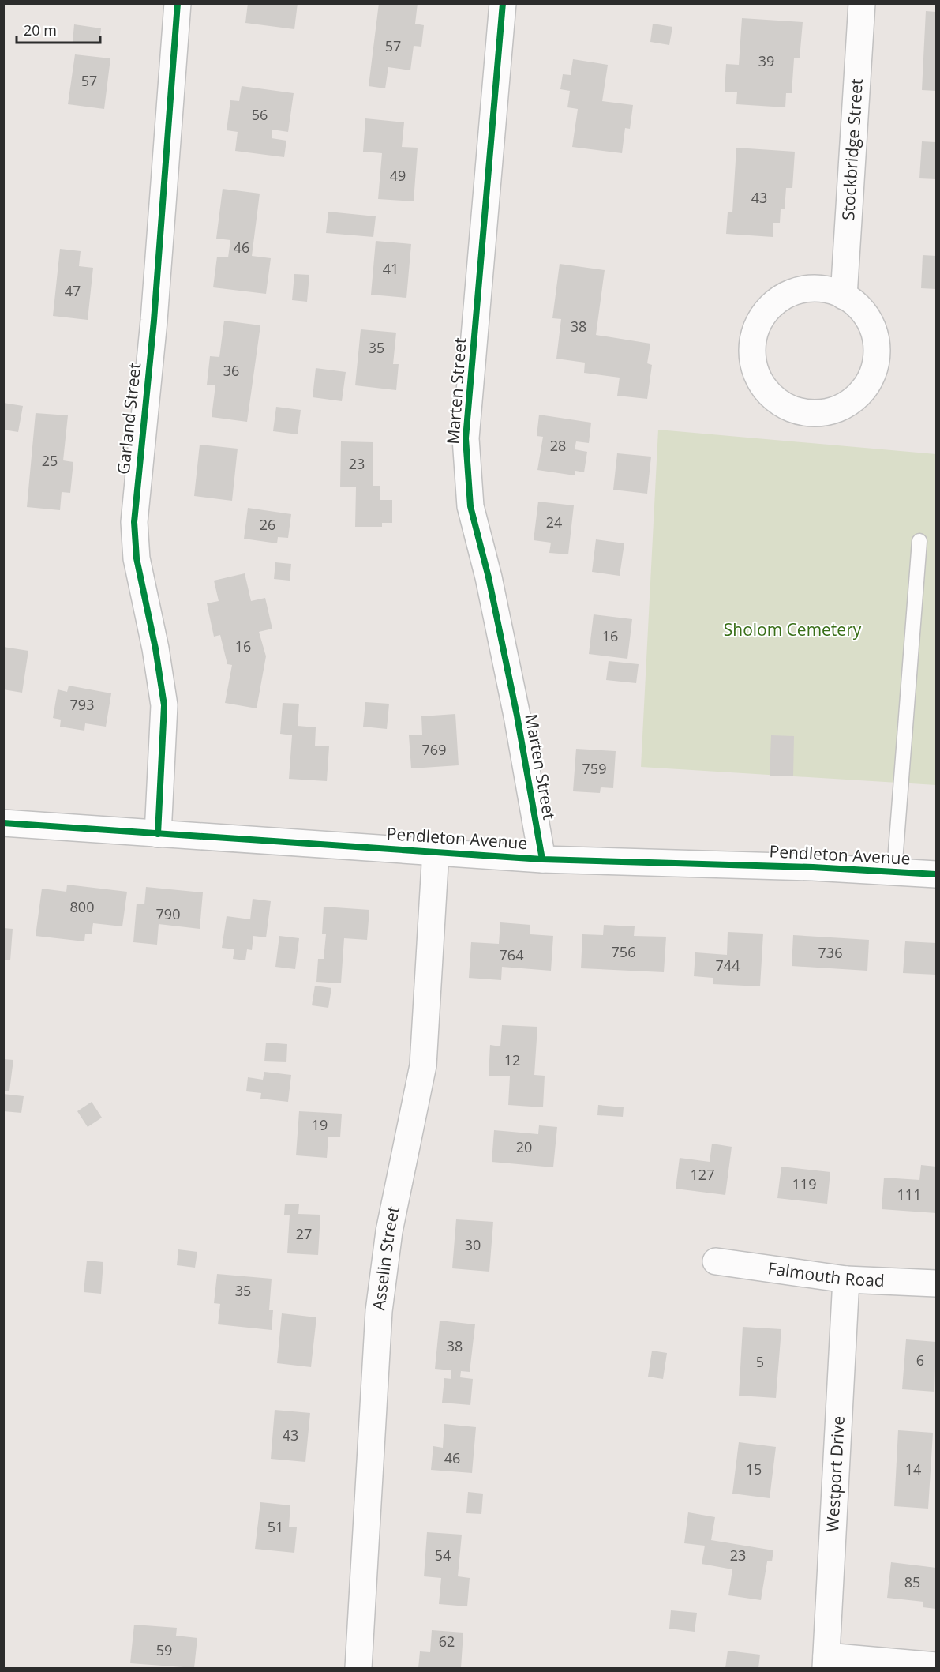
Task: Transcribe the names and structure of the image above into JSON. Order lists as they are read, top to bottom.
{
  "streets": {
    "street": [
      "Stockbridge Street",
      "Marten Street",
      "Garland Street",
      "Pendleton Avenue",
      "Asselin Street",
      "Falmouth Road",
      "Westport Drive"
    ]
  },
  "crossings": [
    ["Marten Street", "Pendleton Avenue"],
    ["Garland Street", "Pendleton Avenue"],
    ["Pendleton Avenue", "Asselin Street"],
    ["Falmouth Road", "Westport Drive"]
  ],
  "parks": ["Sholom Cemetery"],
  "house_numbers": [
    "57",
    "39",
    "57",
    "56",
    "49",
    "43",
    "46",
    "41",
    "47",
    "38",
    "35",
    "36",
    "28",
    "25",
    "23",
    "24",
    "26",
    "16",
    "16",
    "793",
    "769",
    "759",
    "800",
    "790",
    "756",
    "736",
    "764",
    "744",
    "12",
    "19",
    "20",
    "127",
    "119",
    "111",
    "27",
    "30",
    "35",
    "38",
    "6",
    "5",
    "43",
    "46",
    "15",
    "14",
    "51",
    "54",
    "23",
    "85",
    "62",
    "59"
  ],
  "scale_bar": "20 m"
}
